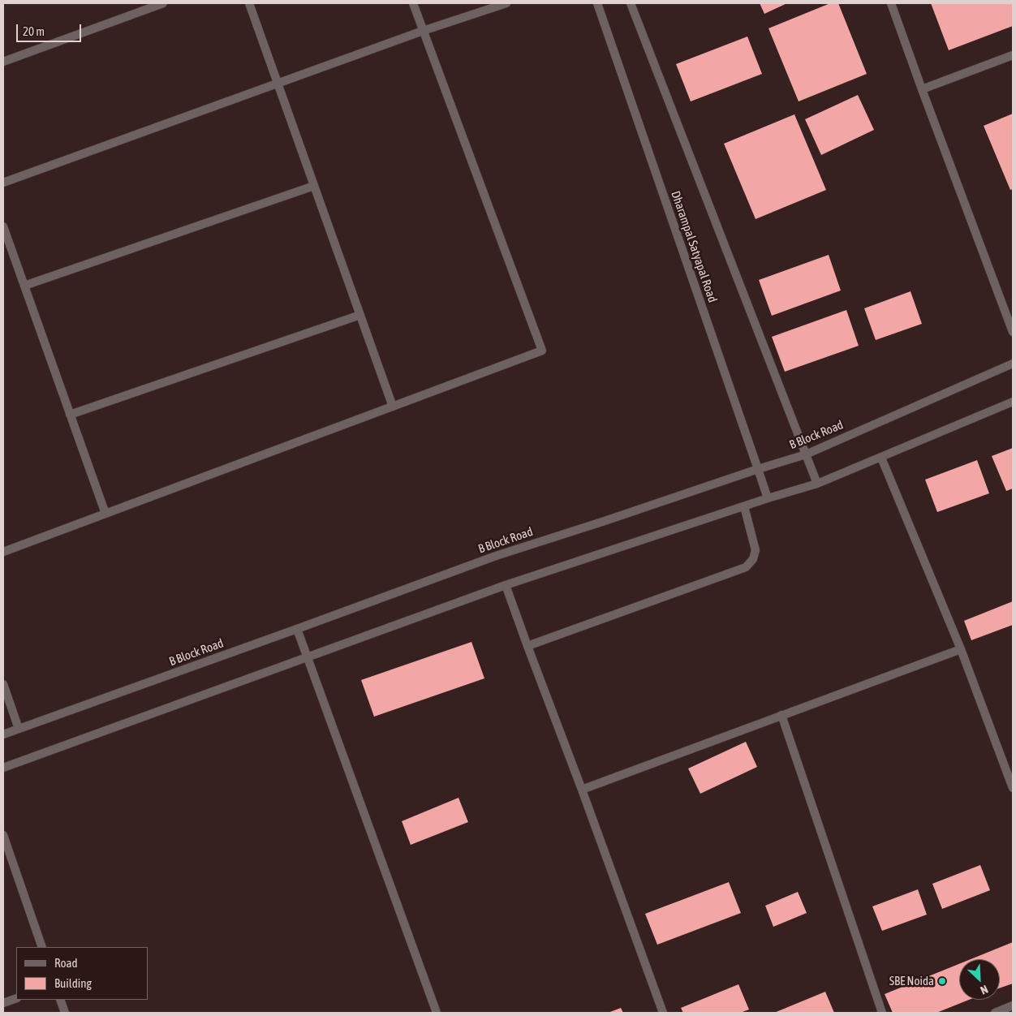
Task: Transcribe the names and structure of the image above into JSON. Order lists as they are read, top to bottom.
{
  "streets": {
    "street": ["Dharampal Satyapal Road", "B Block Road"]
  },
  "crossings": [
    ["Dharampal Satyapal Road", "B Block Road"]
  ],
  "places": ["SBE Noida"],
  "legend": ["Road", "Building"],
  "scale_bar": "20 m",
  "north": "bottom right"
}
